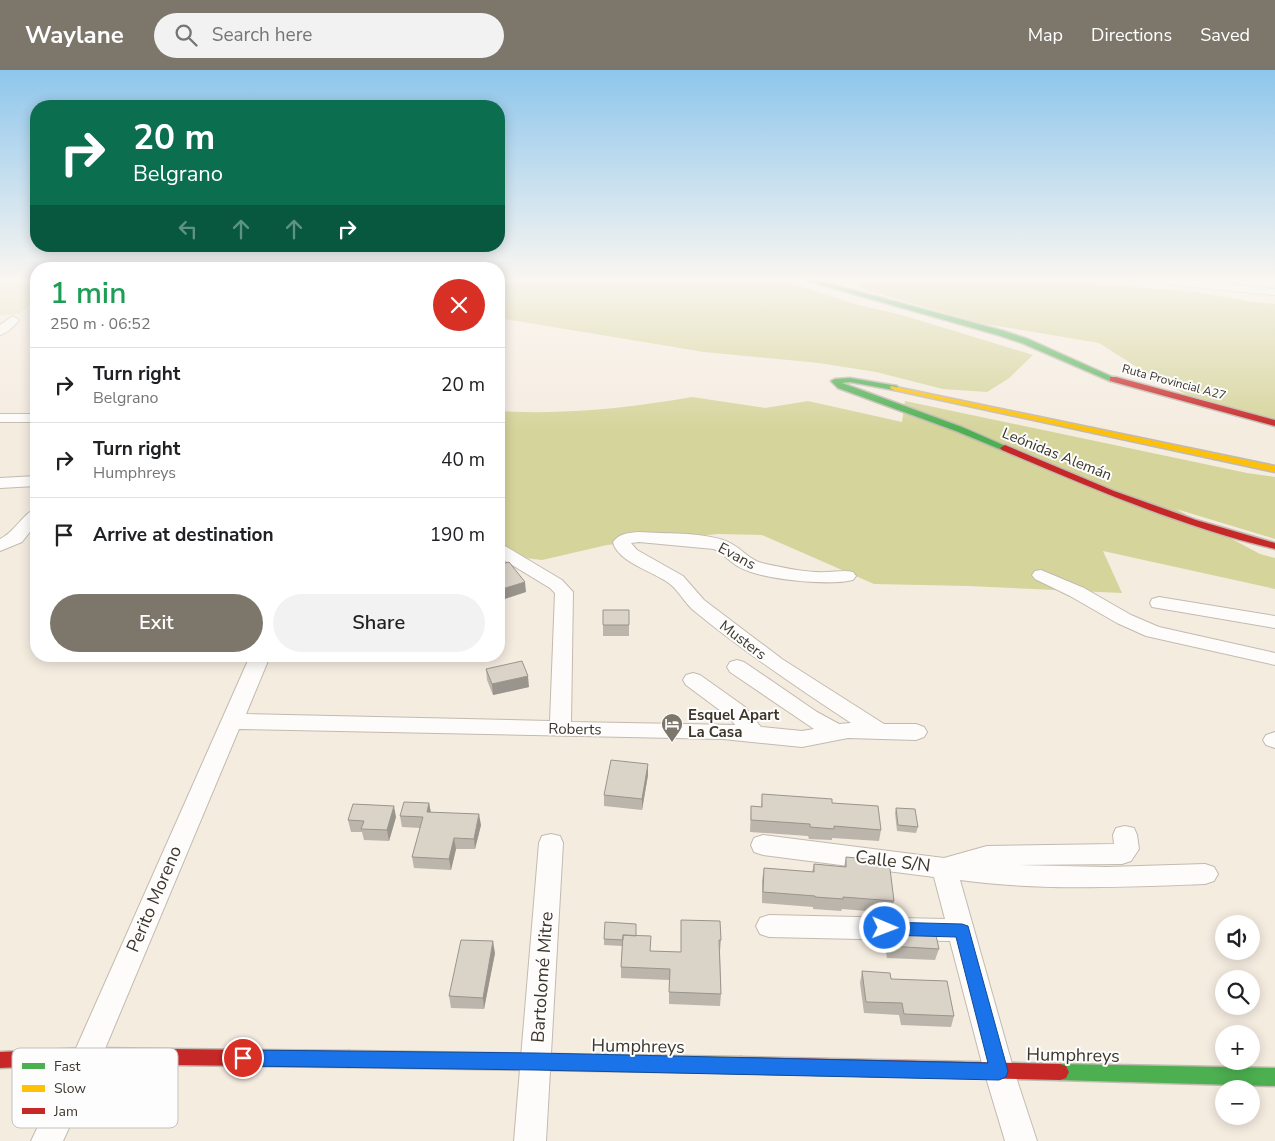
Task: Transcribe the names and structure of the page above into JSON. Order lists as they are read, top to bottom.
{
  "streets": {
    "street": [
      "Ruta Provincial A27",
      "Leónidas Alemán",
      "Evans",
      "Musters",
      "Roberts",
      "Calle S/N",
      "Perito Moreno",
      "Bartolomé Mitre",
      "Humphreys"
    ]
  },
  "crossings": [
    ["Evans", "Musters"],
    ["Musters", "Roberts"],
    ["Roberts", "Perito Moreno"],
    ["Bartolomé Mitre", "Humphreys"]
  ],
  "places": {
    "hotel": ["Esquel Apart La Casa"]
  },
  "legend": ["Fast", "Slow", "Jam"],
  "page": {
    "header": "Waylane",
    "search": "Search here",
    "nav": ["Map", "Directions", "Saved"],
    "turn": ["20 m", "Belgrano"],
    "heading": ["1 min", "250 m · 06:52"],
    "list": [
      {
        "name": "Turn right",
        "note": "Belgrano",
        "value": "20 m"
      },
      {
        "name": "Turn right",
        "note": "Humphreys",
        "value": "40 m"
      },
      {
        "name": "Arrive at destination",
        "value": "190 m"
      }
    ],
    "buttons": ["Exit", "Share"],
    "map_buttons": ["+", "−"]
  }
}
